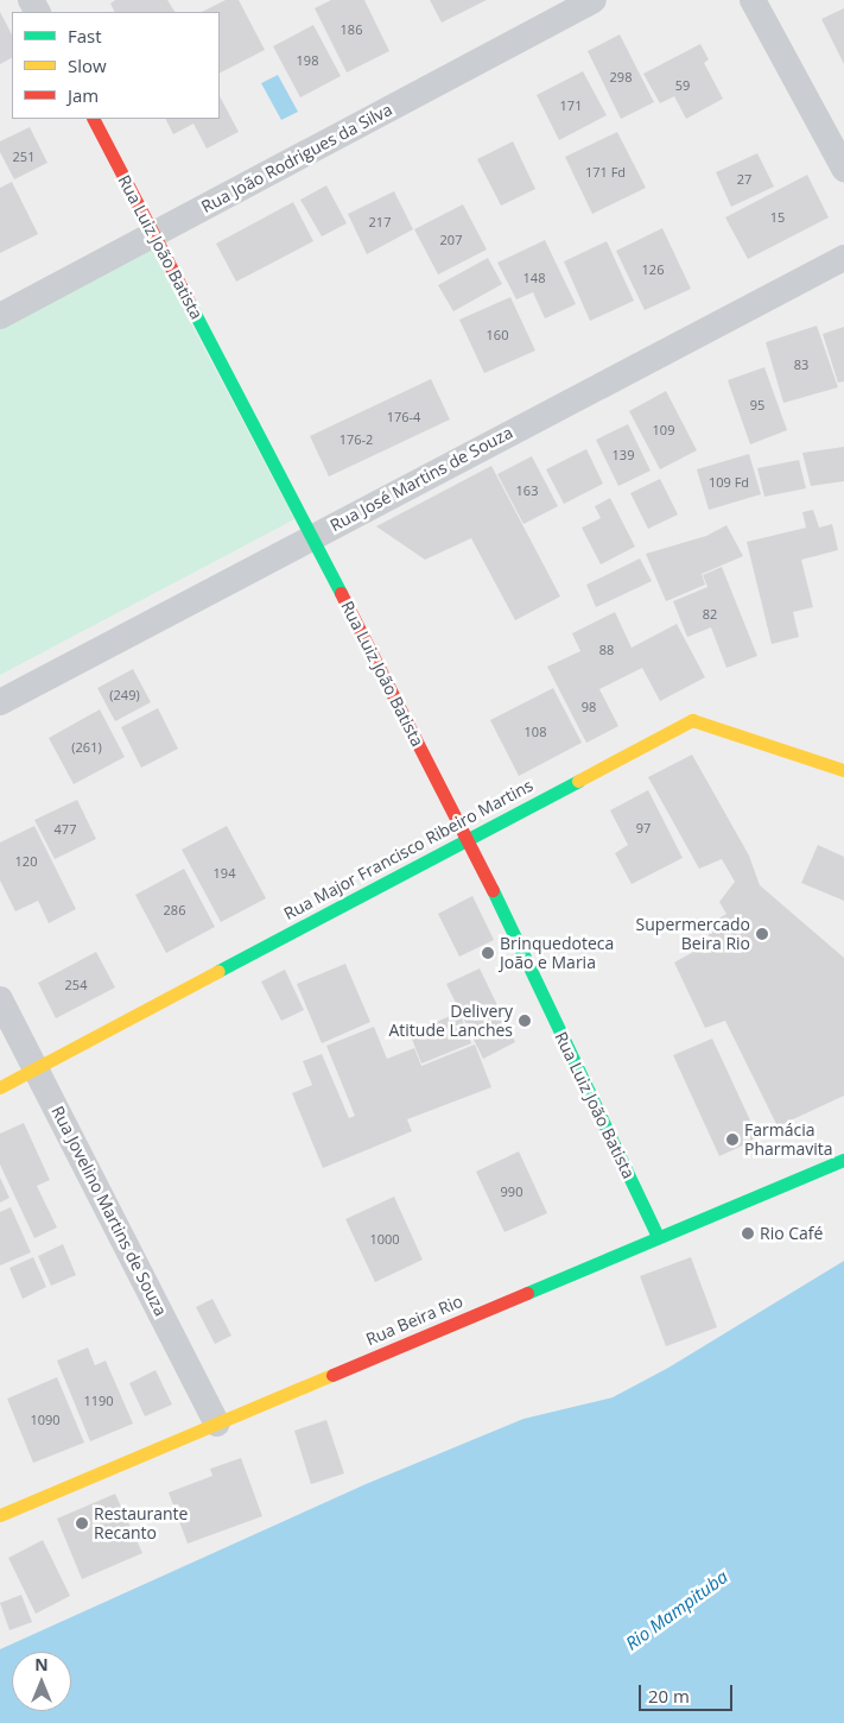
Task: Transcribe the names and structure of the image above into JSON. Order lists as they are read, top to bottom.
{
  "streets": {
    "main road": ["Rua Luiz João Batista", "Rua Major Francisco Ribeiro Martins", "Rua Beira Rio"],
    "street": ["Rua João Rodrigues da Silva", "Rua José Martins de Souza", "Rua Jovelino Martins de Souza"]
  },
  "crossings": [
    ["Rua João Rodrigues da Silva", "Rua Luiz João Batista"],
    ["Rua Luiz João Batista", "Rua José Martins de Souza"],
    ["Rua Luiz João Batista", "Rua Major Francisco Ribeiro Martins"],
    ["Rua Luiz João Batista", "Rua Beira Rio"],
    ["Rua Major Francisco Ribeiro Martins", "Rua Jovelino Martins de Souza"],
    ["Rua Jovelino Martins de Souza", "Rua Beira Rio"]
  ],
  "water": ["Rio Mampituba"],
  "places": [
    "Supermercado Beira Rio",
    "Brinquedoteca João e Maria",
    "Delivery Atitude Lanches",
    "Farmácia Pharmavita",
    "Rio Café",
    "Restaurante Recanto"
  ],
  "house_numbers": [
    "186",
    "198",
    "298",
    "59",
    "171",
    "251",
    "171 Fd",
    "27",
    "15",
    "217",
    "207",
    "126",
    "148",
    "160",
    "83",
    "95",
    "176-4",
    "109",
    "176-2",
    "139",
    "109 Fd",
    "163",
    "82",
    "88",
    "(249)",
    "98",
    "108",
    "(261)",
    "97",
    "477",
    "120",
    "194",
    "286",
    "254",
    "990",
    "1000",
    "1190",
    "1090"
  ],
  "legend": ["Fast", "Slow", "Jam"],
  "scale_bar": "20 m",
  "north": "top"
}
